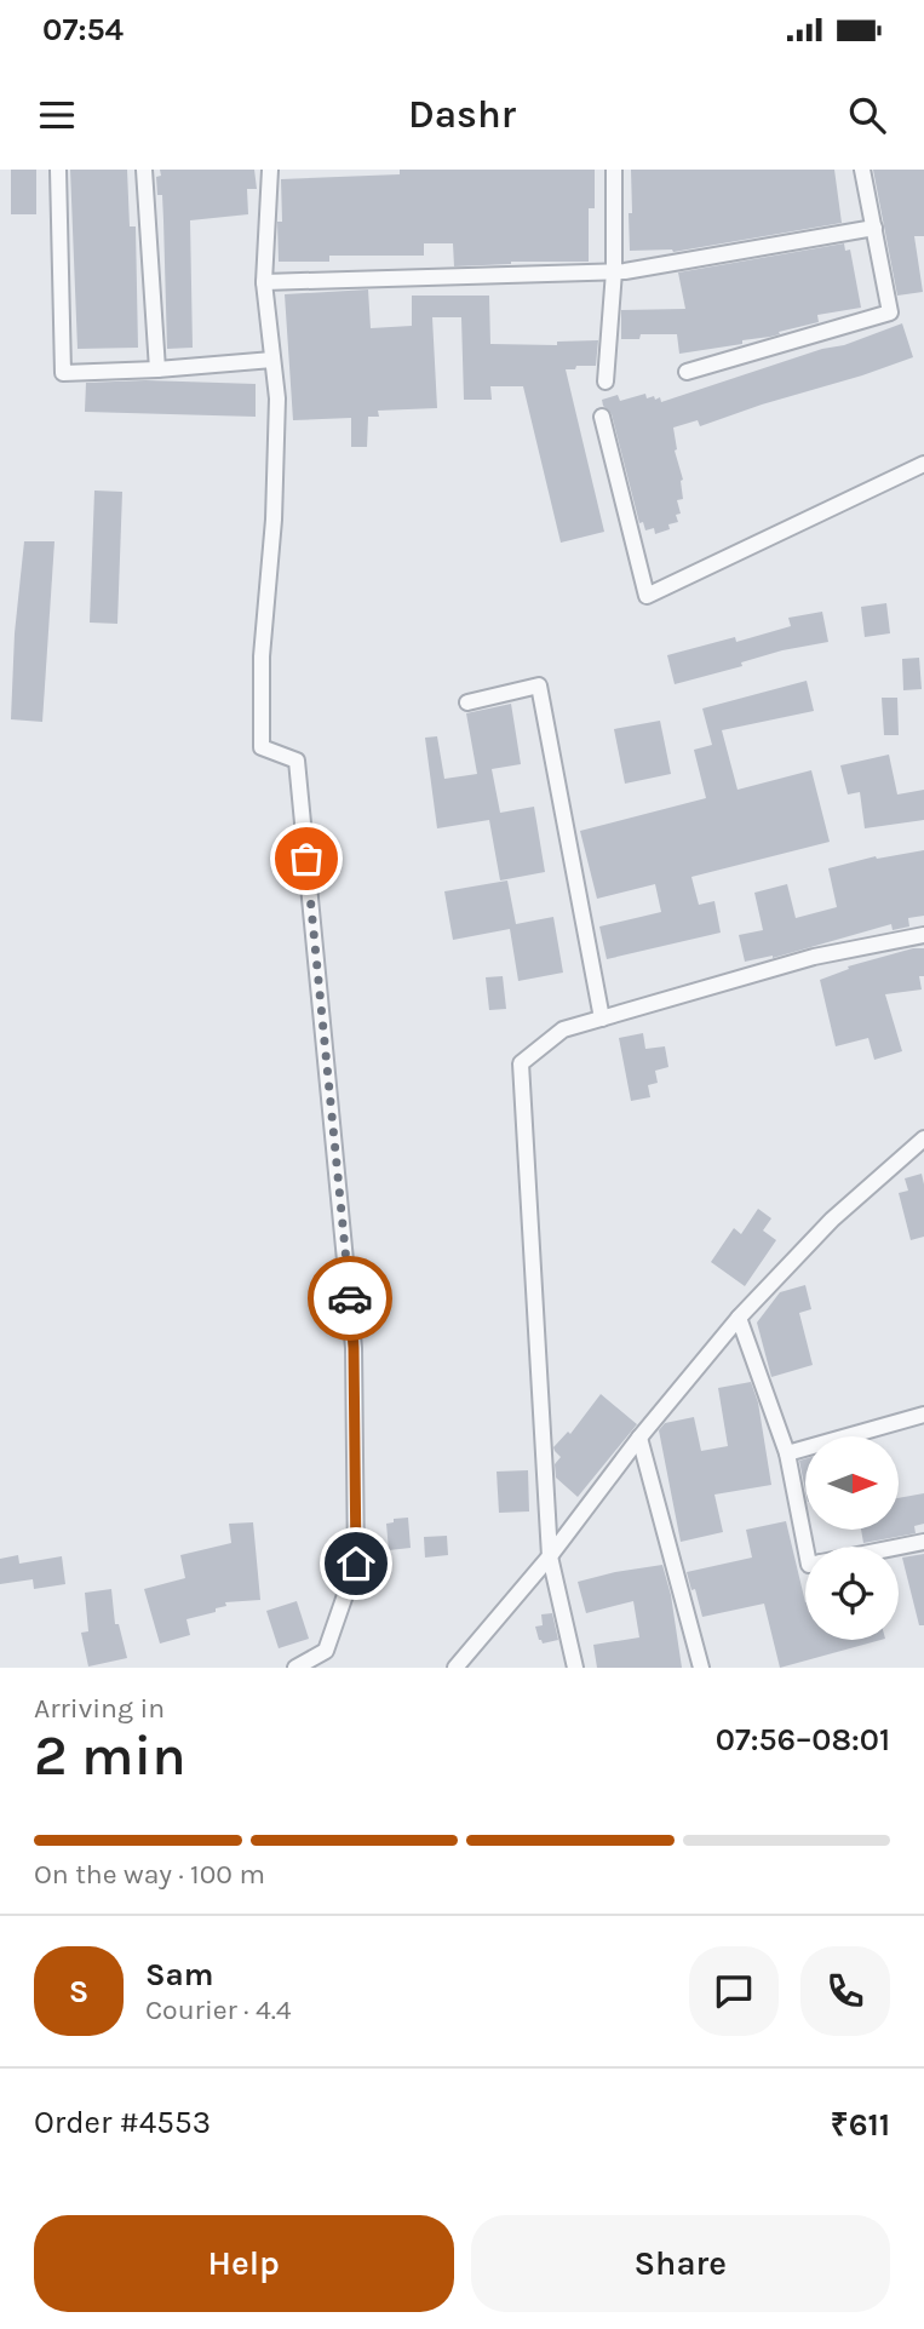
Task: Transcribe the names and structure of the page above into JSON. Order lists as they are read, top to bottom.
{
  "north": "right",
  "page": {
    "status": "07:54",
    "header": "Dashr",
    "heading": ["2 min", "Arriving in", "07:56–08:01"],
    "panel": [
      "Sam",
      "Courier · 4.4",
      "Order #4553",
      "₹611"
    ],
    "bar": "On the way · 100 m",
    "round": "S",
    "buttons": ["Help", "Share"]
  }
}
